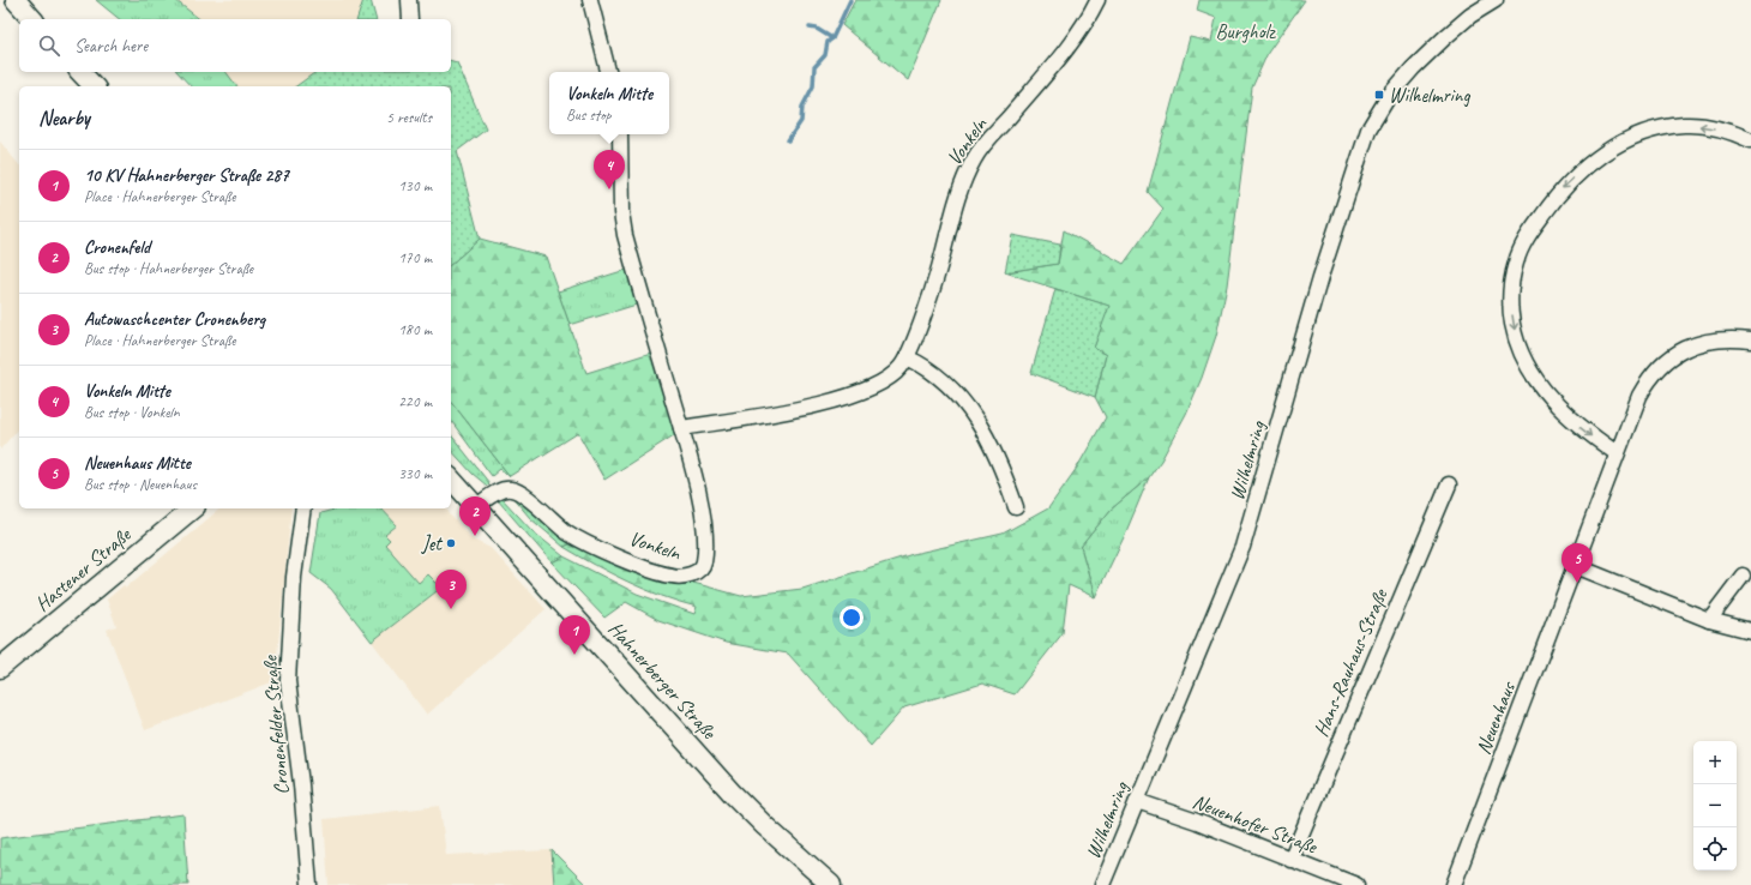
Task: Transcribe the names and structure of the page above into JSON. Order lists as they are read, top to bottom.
{
  "streets": {
    "main road": ["Hastener Straße", "Hahnerberger Straße"],
    "street": [
      "Vonkeln",
      "Wilhelmring",
      "Hans-Rauhaus-Straße",
      "Neuenhaus",
      "Cronenfelder Straße",
      "Neuenhofer Straße"
    ]
  },
  "crossings": [
    ["Vonkeln", "Hahnerberger Straße"],
    ["Wilhelmring", "Neuenhofer Straße"],
    ["Hans-Rauhaus-Straße", "Neuenhofer Straße"]
  ],
  "parks": ["Burgholz"],
  "places": {
    "transit": ["Wilhelmring"],
    "other": ["Jet"]
  },
  "page": {
    "search": "Search here",
    "popup": ["Vonkeln Mitte", "Bus stop"],
    "heading": ["Nearby", "5 results"],
    "list": [
      {
        "mark": "1",
        "name": "10 KV Hahnerberger Straße 287",
        "note": "Place · Hahnerberger Straße",
        "value": "130 m"
      },
      {
        "mark": "2",
        "name": "Cronenfeld",
        "note": "Bus stop · Hahnerberger Straße",
        "value": "170 m"
      },
      {
        "mark": "3",
        "name": "Autowaschcenter Cronenberg",
        "note": "Place · Hahnerberger Straße",
        "value": "180 m"
      },
      {
        "mark": "4",
        "name": "Vonkeln Mitte",
        "note": "Bus stop · Vonkeln",
        "value": "220 m"
      },
      {
        "mark": "5",
        "name": "Neuenhaus Mitte",
        "note": "Bus stop · Neuenhaus",
        "value": "330 m"
      }
    ],
    "pins": [
      "4",
      "2",
      "5",
      "3",
      "1"
    ],
    "map_buttons": ["+", "−"]
  }
}
